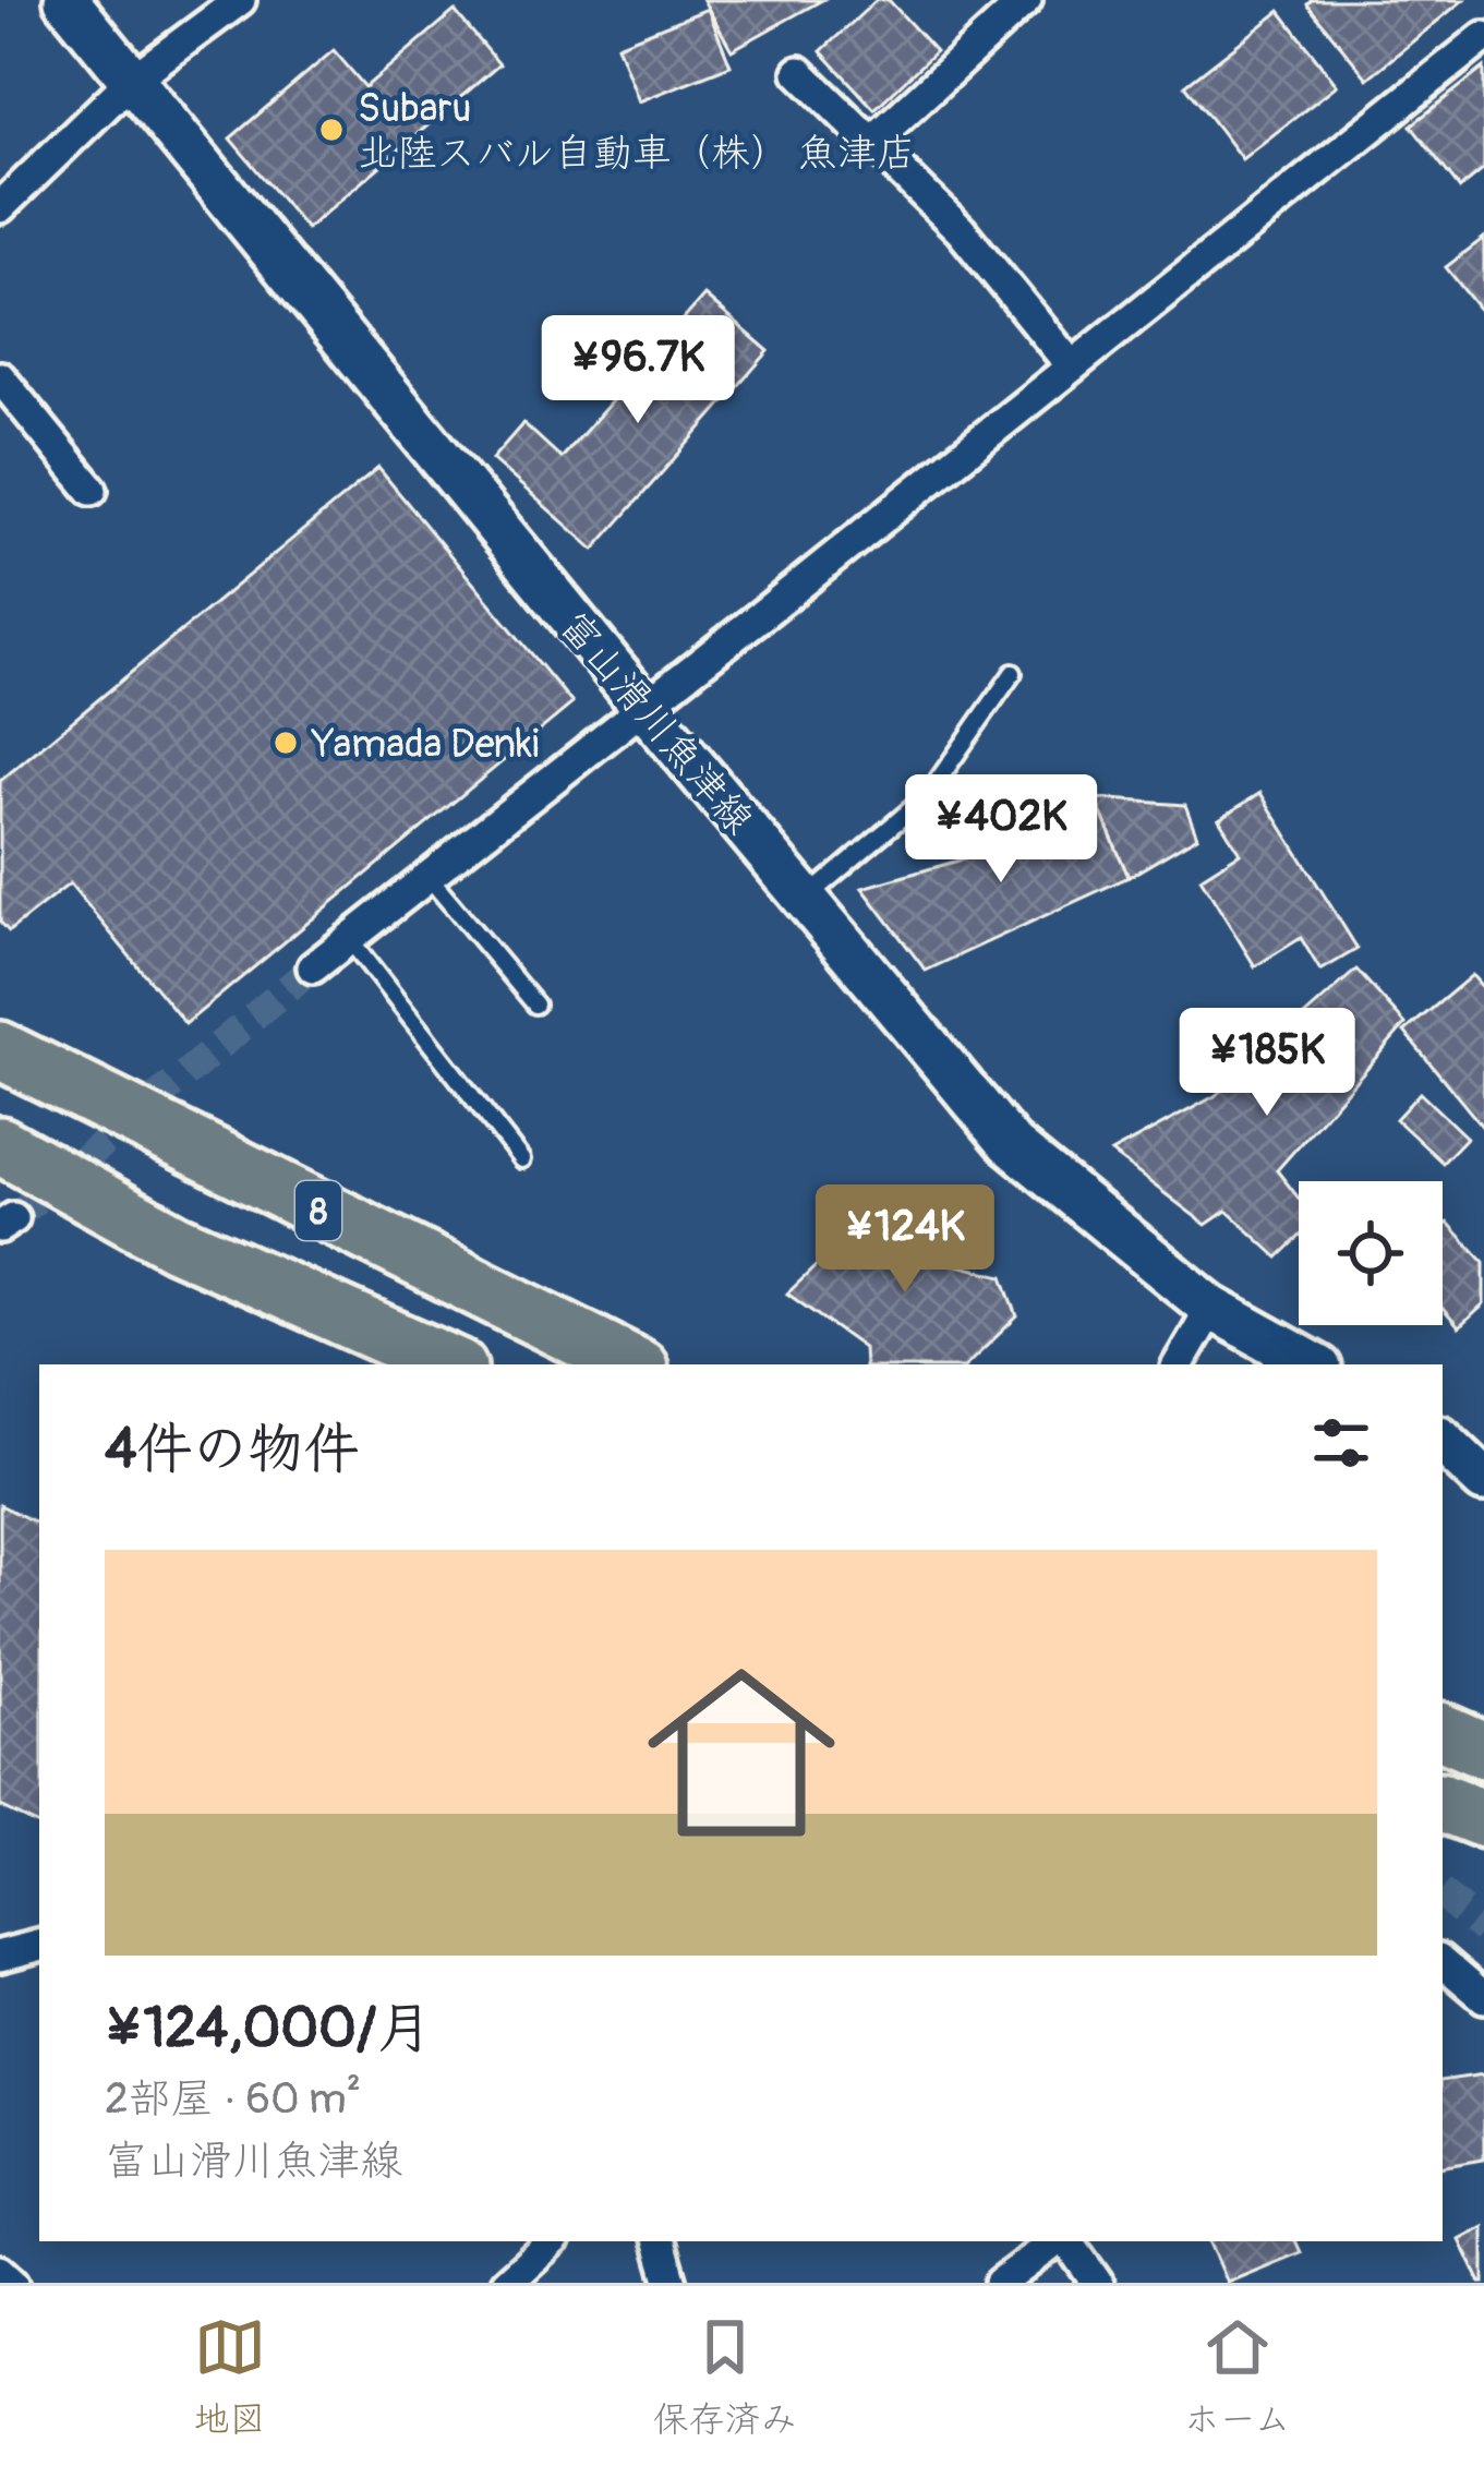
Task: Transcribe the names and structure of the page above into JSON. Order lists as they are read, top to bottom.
{
  "streets": {
    "highway": ["8"],
    "main road": ["富山滑川魚津線"]
  },
  "places": ["Subaru 北陸スバル自動車（株） 魚津店", "Yamada Denki"],
  "page": {
    "price": [
      "¥96.7K",
      "¥402K",
      "¥185K",
      "¥124K"
    ],
    "heading": "4件の物件",
    "list": [
      {
        "name": "¥124,000/月",
        "note": "2部屋 · 60 m² · 富山滑川魚津線"
      }
    ],
    "tabs": ["地図", "保存済み", "ホーム"]
  }
}
